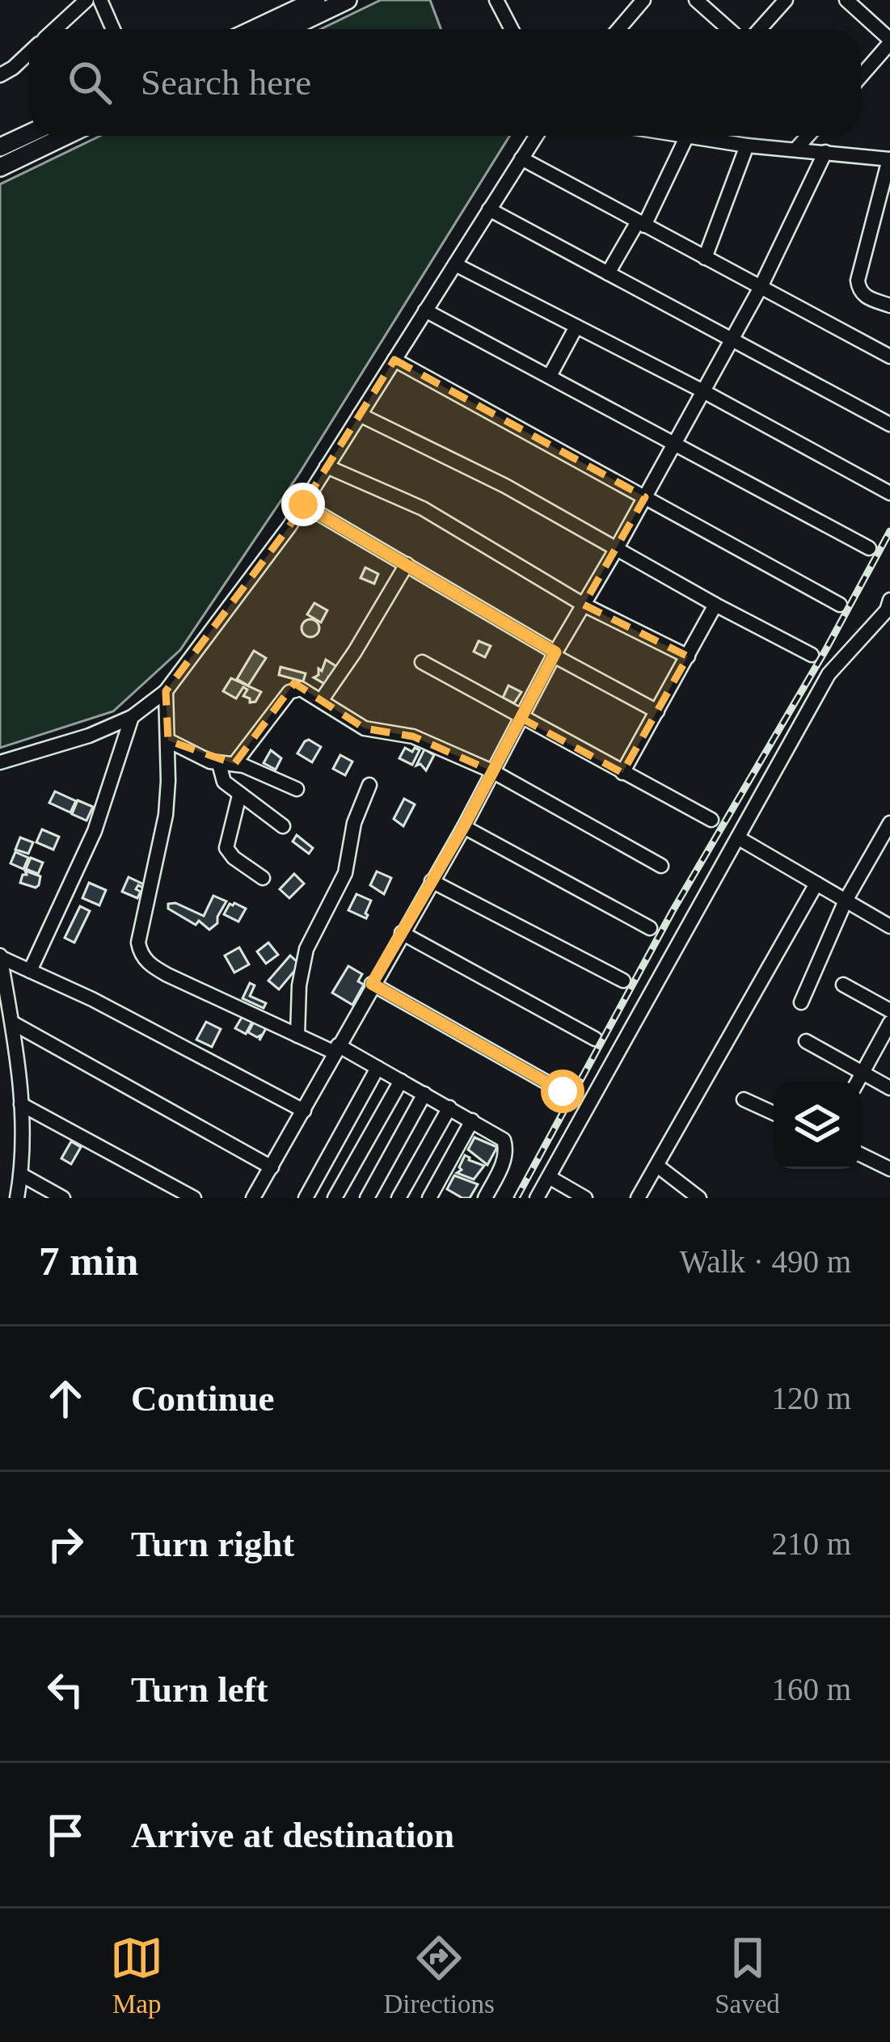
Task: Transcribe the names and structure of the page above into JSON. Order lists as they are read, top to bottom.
{
  "page": {
    "search": "Search here",
    "heading": ["7 min", "Walk · 490 m"],
    "list": [
      ["Continue", "120 m"],
      ["Turn right", "210 m"],
      ["Turn left", "160 m"],
      "Arrive at destination"
    ],
    "nav": ["Map", "Directions", "Saved"]
  }
}
